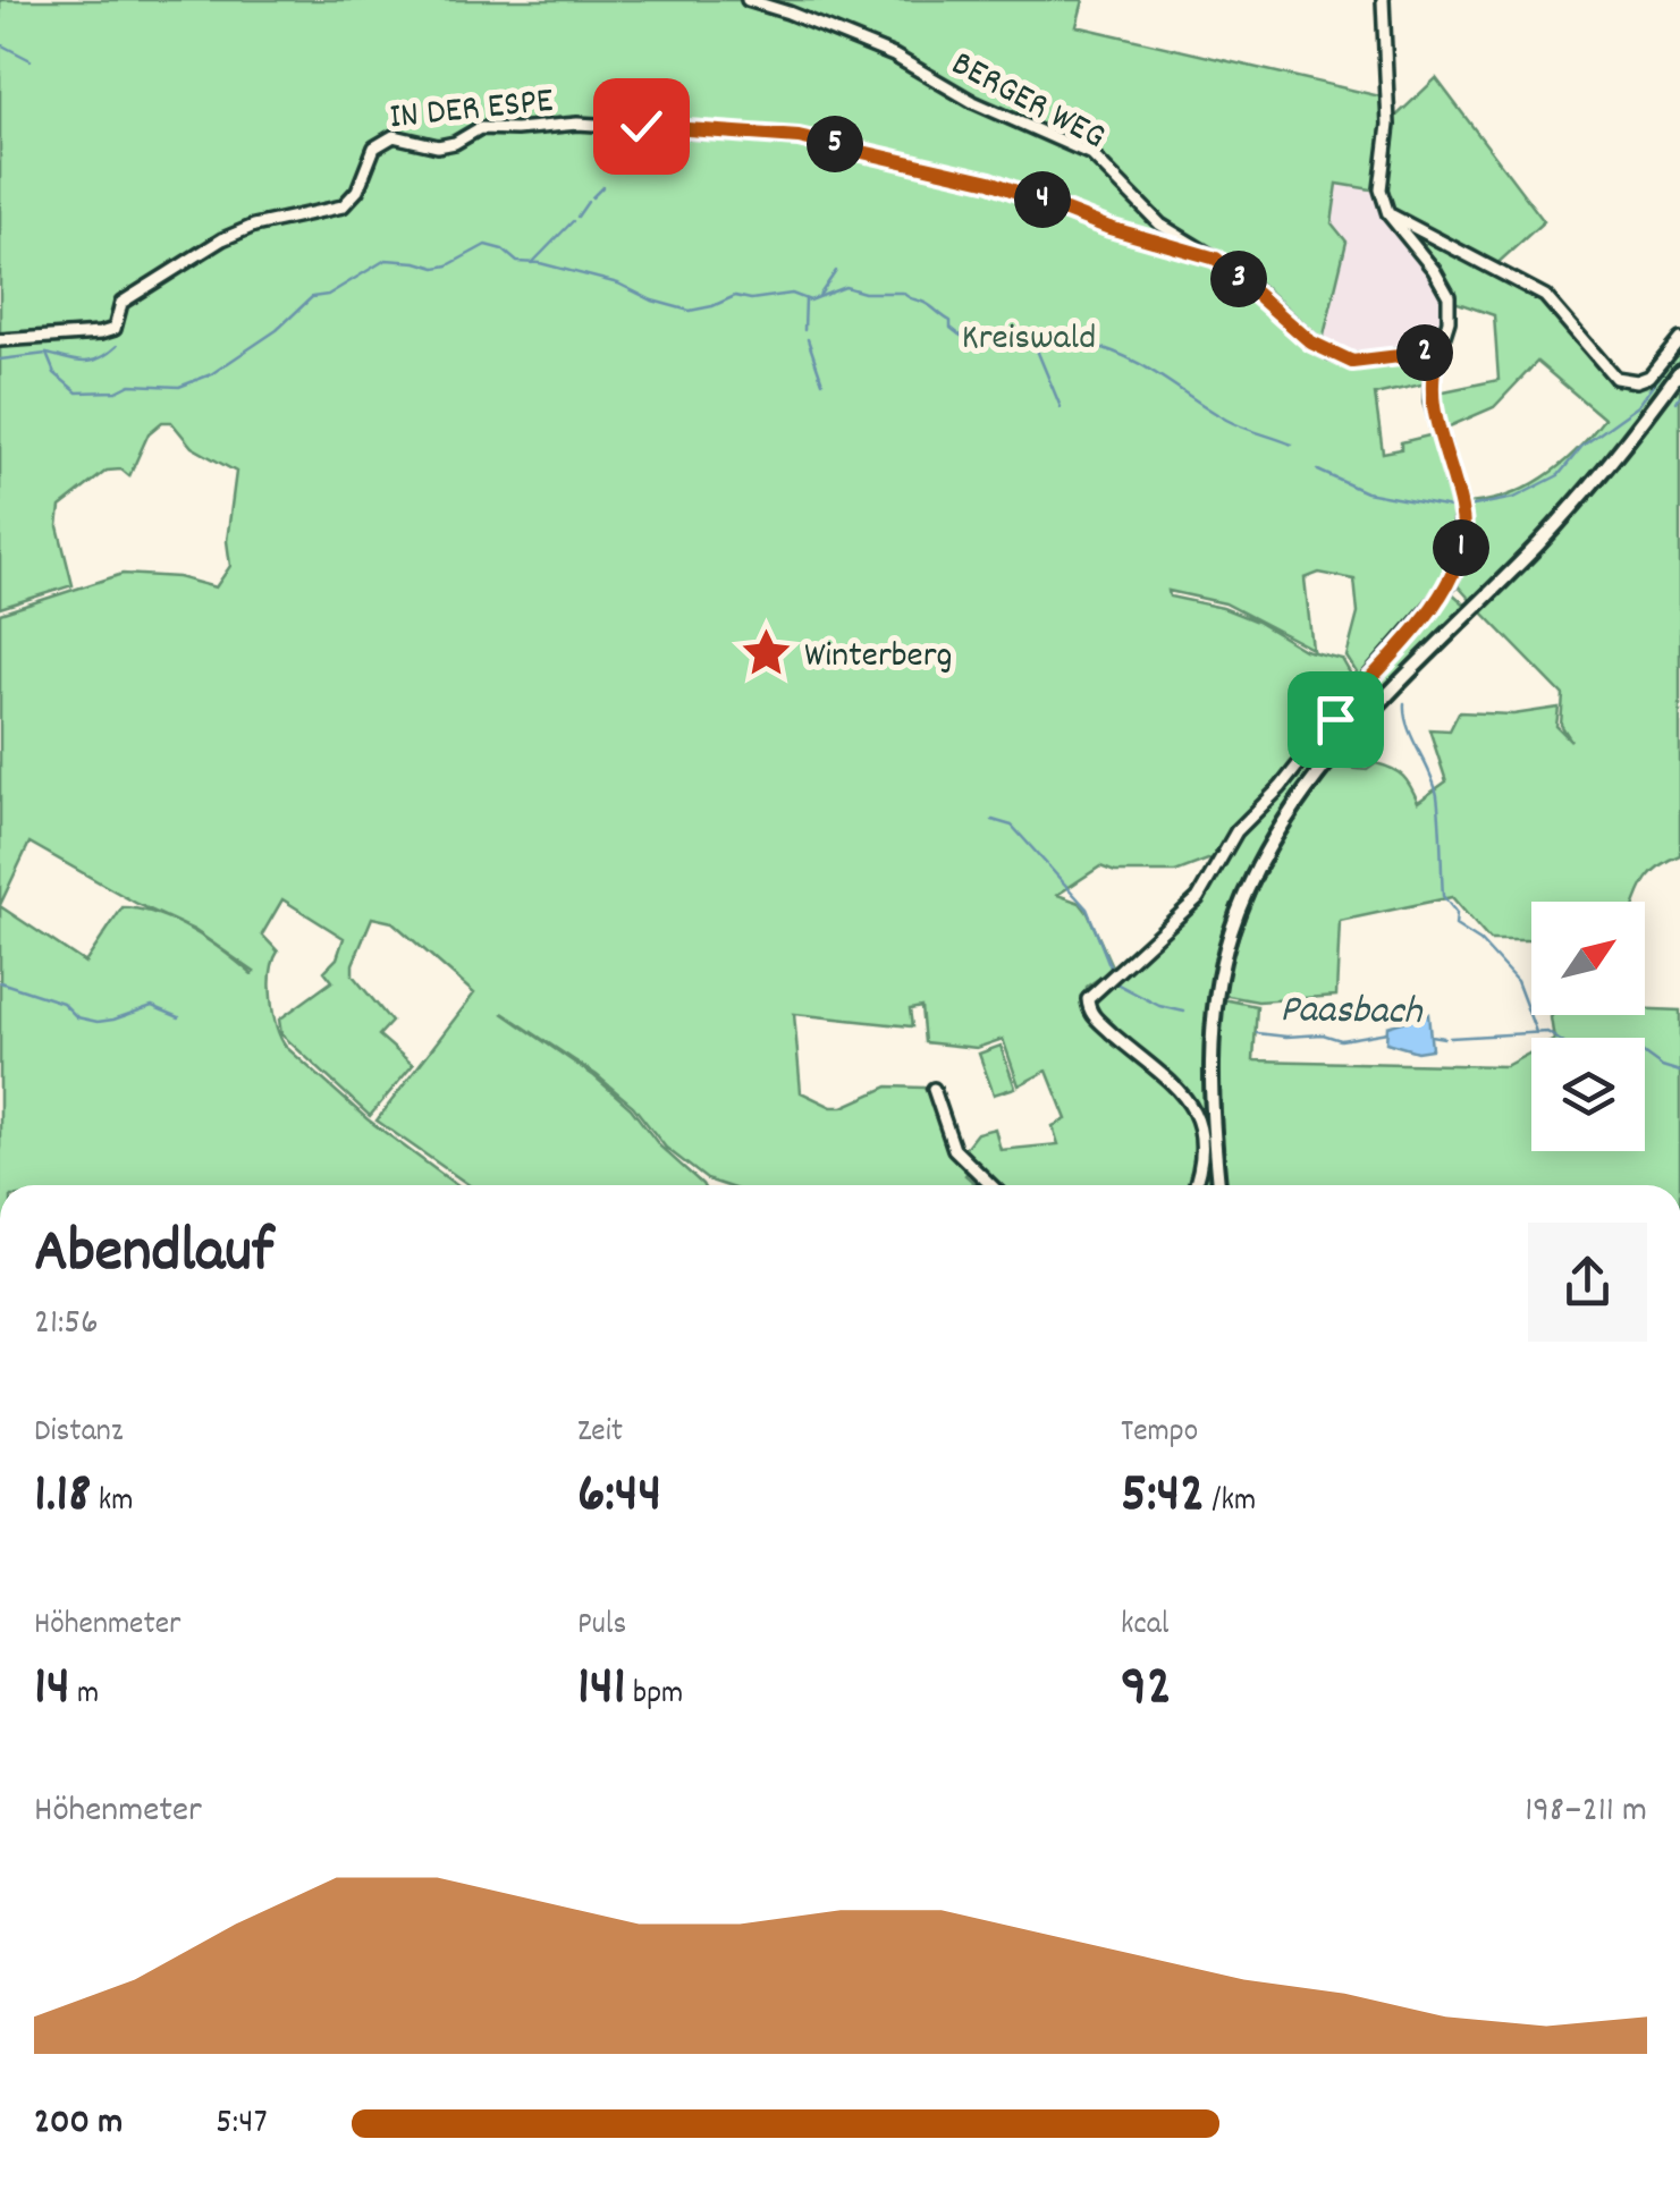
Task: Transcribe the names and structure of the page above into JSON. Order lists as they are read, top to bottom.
{
  "streets": {
    "street": ["BERGER WEG", "IN DER ESPE"]
  },
  "crossings": [
    ["BERGER WEG", "IN DER ESPE"]
  ],
  "water": ["Paasbach"],
  "parks": ["Kreiswald"],
  "places": {
    "place": ["Winterberg"]
  },
  "north": "top right",
  "page": {
    "pins": [
      "5",
      "4",
      "3",
      "2",
      "1"
    ],
    "heading": ["Abendlauf", "21:56"],
    "stats": [
      ["Distanz", "1.18 km"],
      ["Zeit", "6:44"],
      ["Tempo", "5:42 /km"],
      ["Höhenmeter", "14 m"],
      ["Puls", "141 bpm"],
      ["kcal", "92"]
    ],
    "chart": ["Höhenmeter", "198–211 m"],
    "list": [
      {
        "name": "200 m",
        "note": "5:47"
      }
    ]
  }
}
